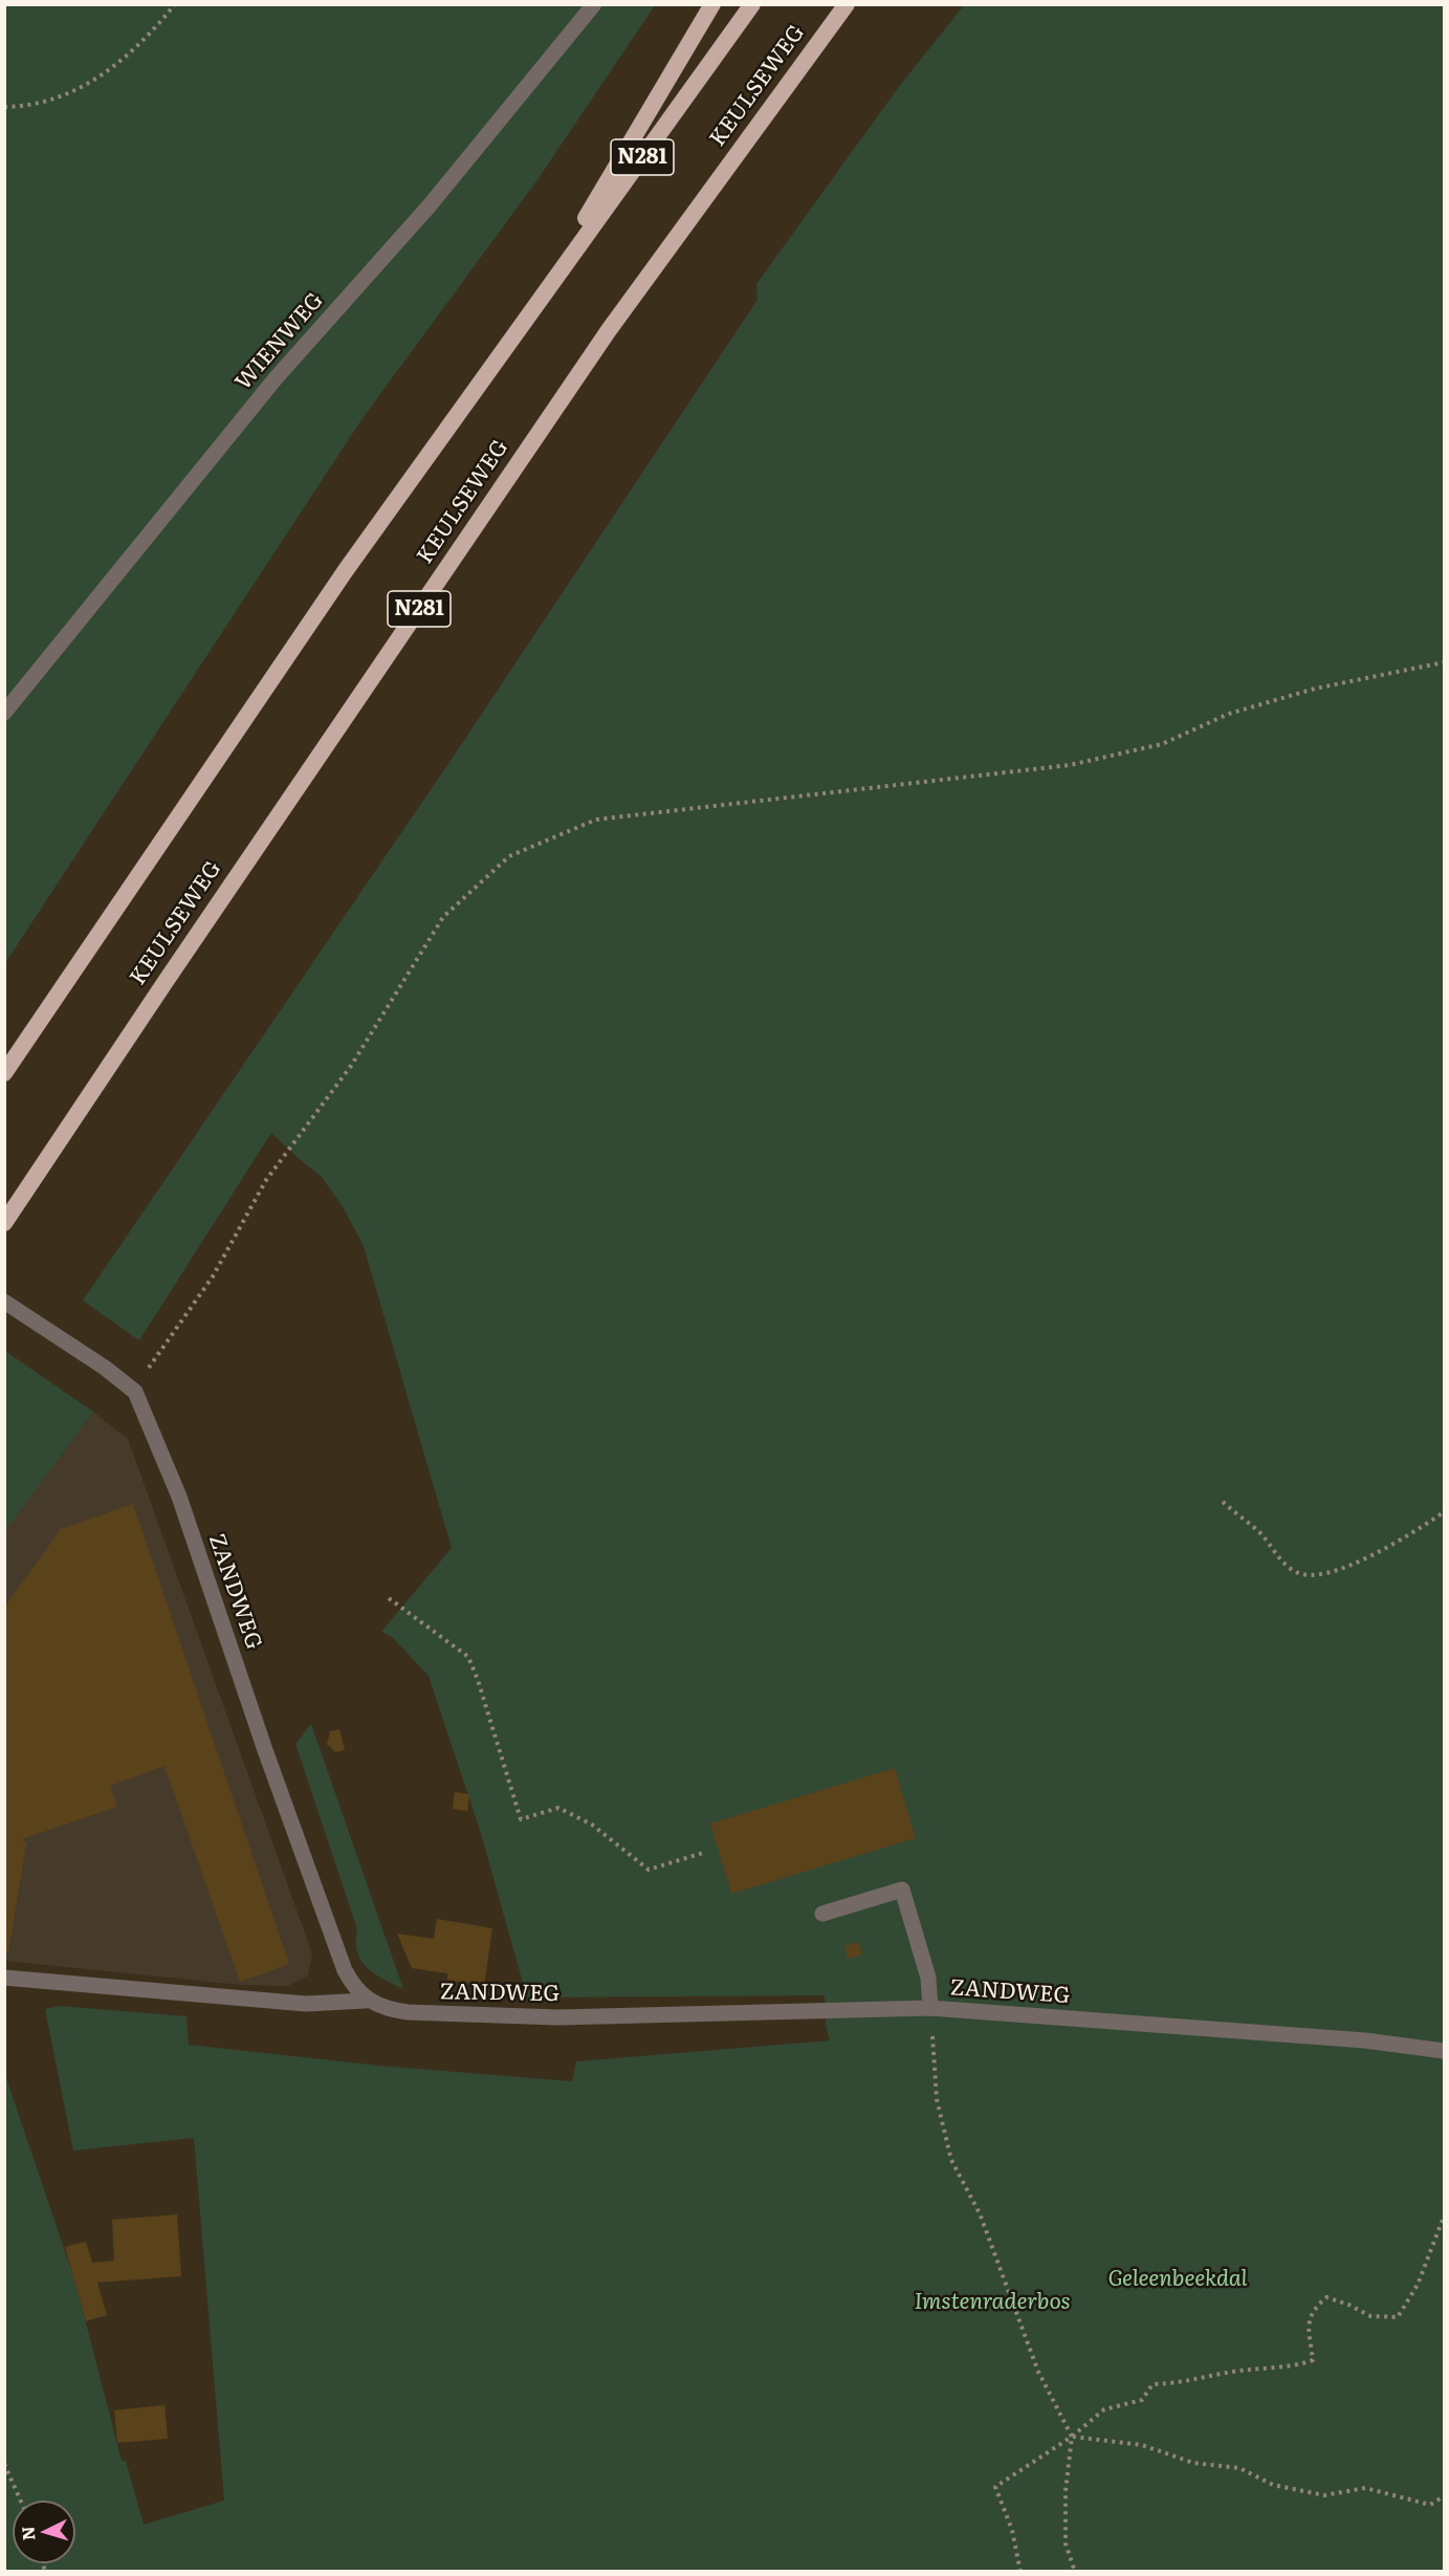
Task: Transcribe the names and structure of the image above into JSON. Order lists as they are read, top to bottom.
{
  "streets": {
    "highway": ["KEULSEWEG", "N281"],
    "street": ["WIENWEG", "ZANDWEG"]
  },
  "parks": ["Geleenbeekdal", "Imstenraderbos"],
  "north": "left"
}
